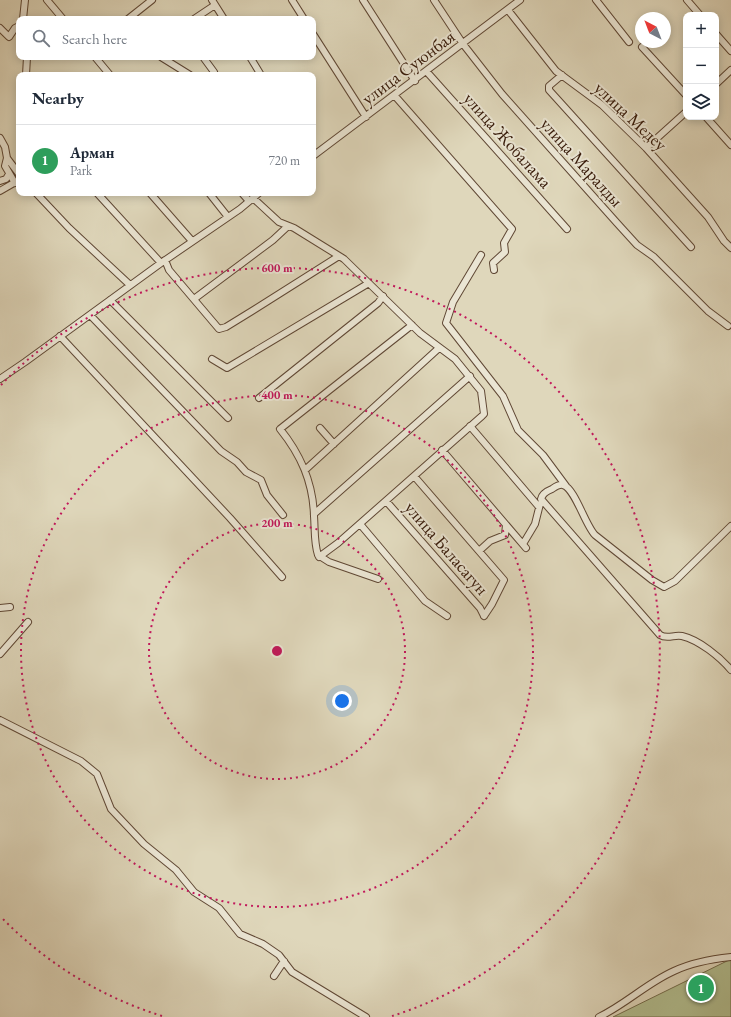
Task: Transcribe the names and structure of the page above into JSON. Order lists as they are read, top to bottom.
{
  "streets": {
    "street": [
      "улица Суюнбая",
      "улица Медеу",
      "улица Жобалама",
      "улица Маралды",
      "улица Баласагун"
    ]
  },
  "crossings": [
    ["улица Суюнбая", "улица Медеу"],
    ["улица Суюнбая", "улица Жобалама"],
    ["улица Суюнбая", "улица Маралды"]
  ],
  "north": "top left",
  "page": {
    "map_buttons": ["+", "−"],
    "search": "Search here",
    "heading": "Nearby",
    "list": [
      {
        "mark": "1",
        "name": "Арман",
        "note": "Park",
        "value": "720 m"
      }
    ],
    "pins": "1"
  },
  "rings": ["600 m", "400 m", "200 m"]
}
